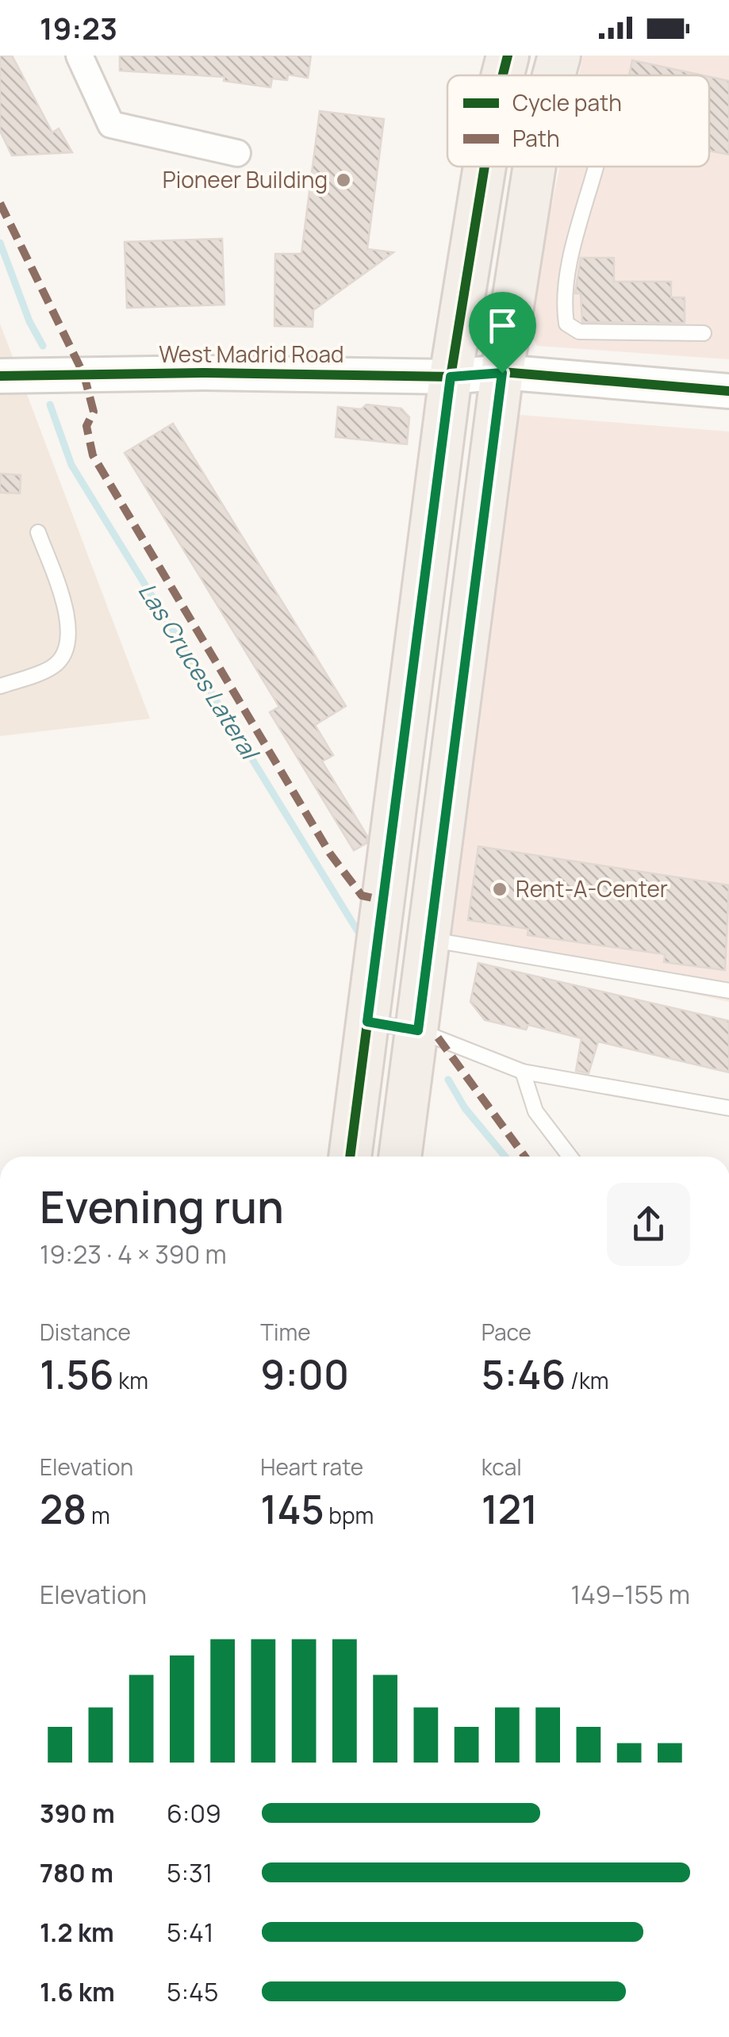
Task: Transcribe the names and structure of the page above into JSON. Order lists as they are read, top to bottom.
{
  "streets": {
    "street": ["West Madrid Road"]
  },
  "water": ["Las Cruces Lateral"],
  "places": ["Pioneer Building", "Rent-A-Center"],
  "legend": ["Cycle path", "Path"],
  "page": {
    "status": "19:23",
    "heading": ["Evening run", "19:23 · 4 × 390 m"],
    "stats": [
      ["Distance", "1.56 km"],
      ["Time", "9:00"],
      ["Pace", "5:46 /km"],
      ["Elevation", "28 m"],
      ["Heart rate", "145 bpm"],
      ["kcal", "121"]
    ],
    "chart": ["Elevation", "149–155 m"],
    "list": [
      {
        "name": "390 m",
        "note": "6:09"
      },
      {
        "name": "780 m",
        "note": "5:31"
      },
      {
        "name": "1.2 km",
        "note": "5:41"
      },
      {
        "name": "1.6 km",
        "note": "5:45"
      }
    ]
  }
}
